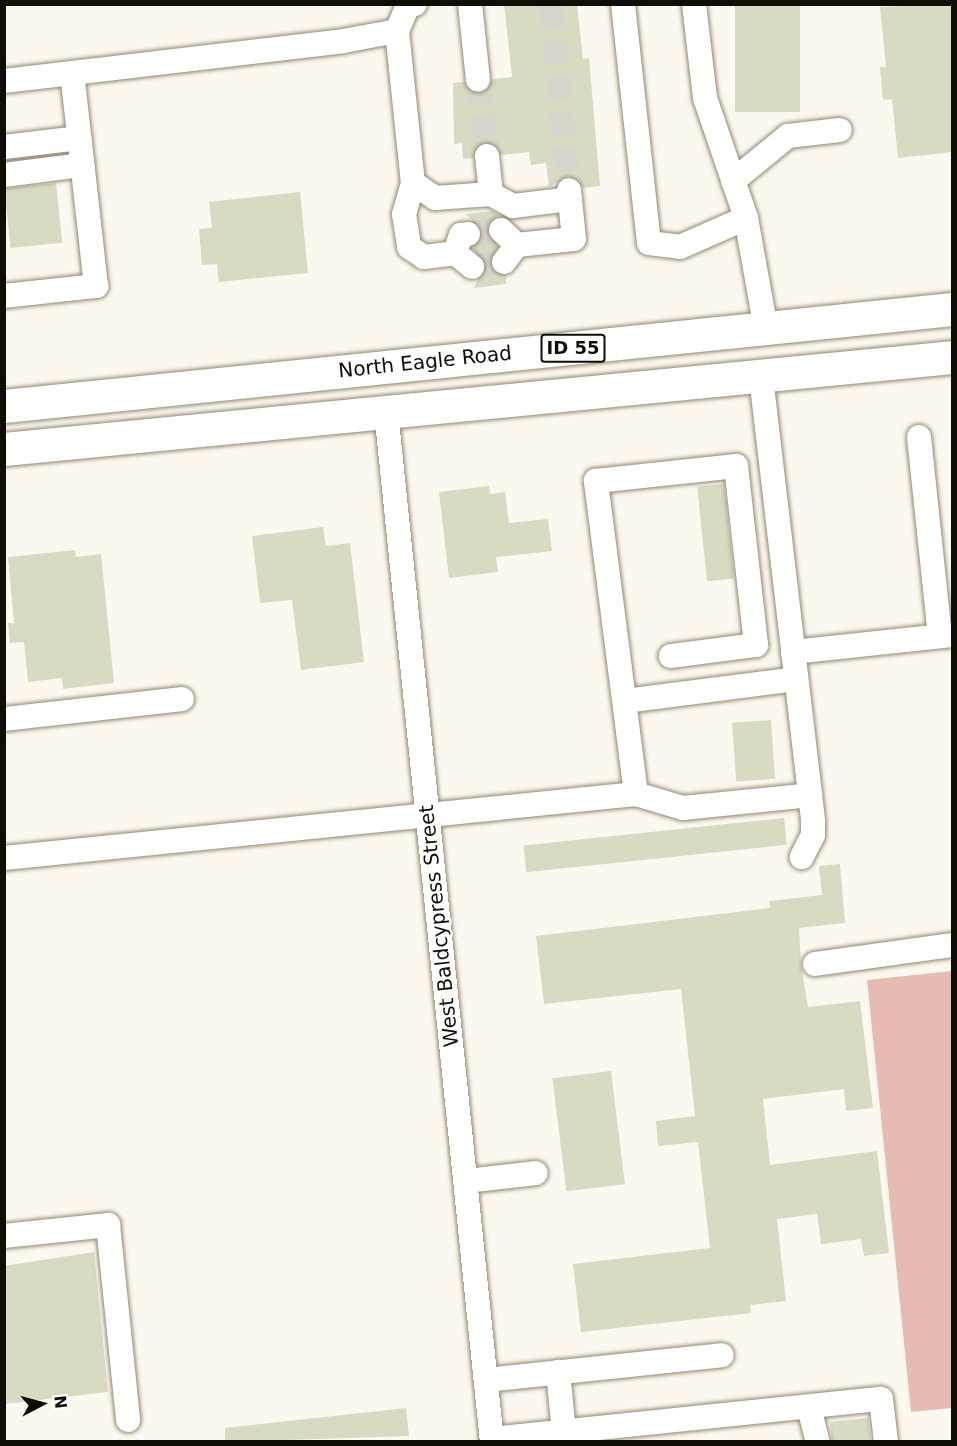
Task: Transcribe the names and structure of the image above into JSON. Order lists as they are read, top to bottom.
{
  "streets": {
    "highway": ["ID 55", "North Eagle Road"],
    "street": ["West Baldcypress Street"]
  },
  "crossings": [
    ["ID 55", "West Baldcypress Street"]
  ],
  "north": "right"
}
